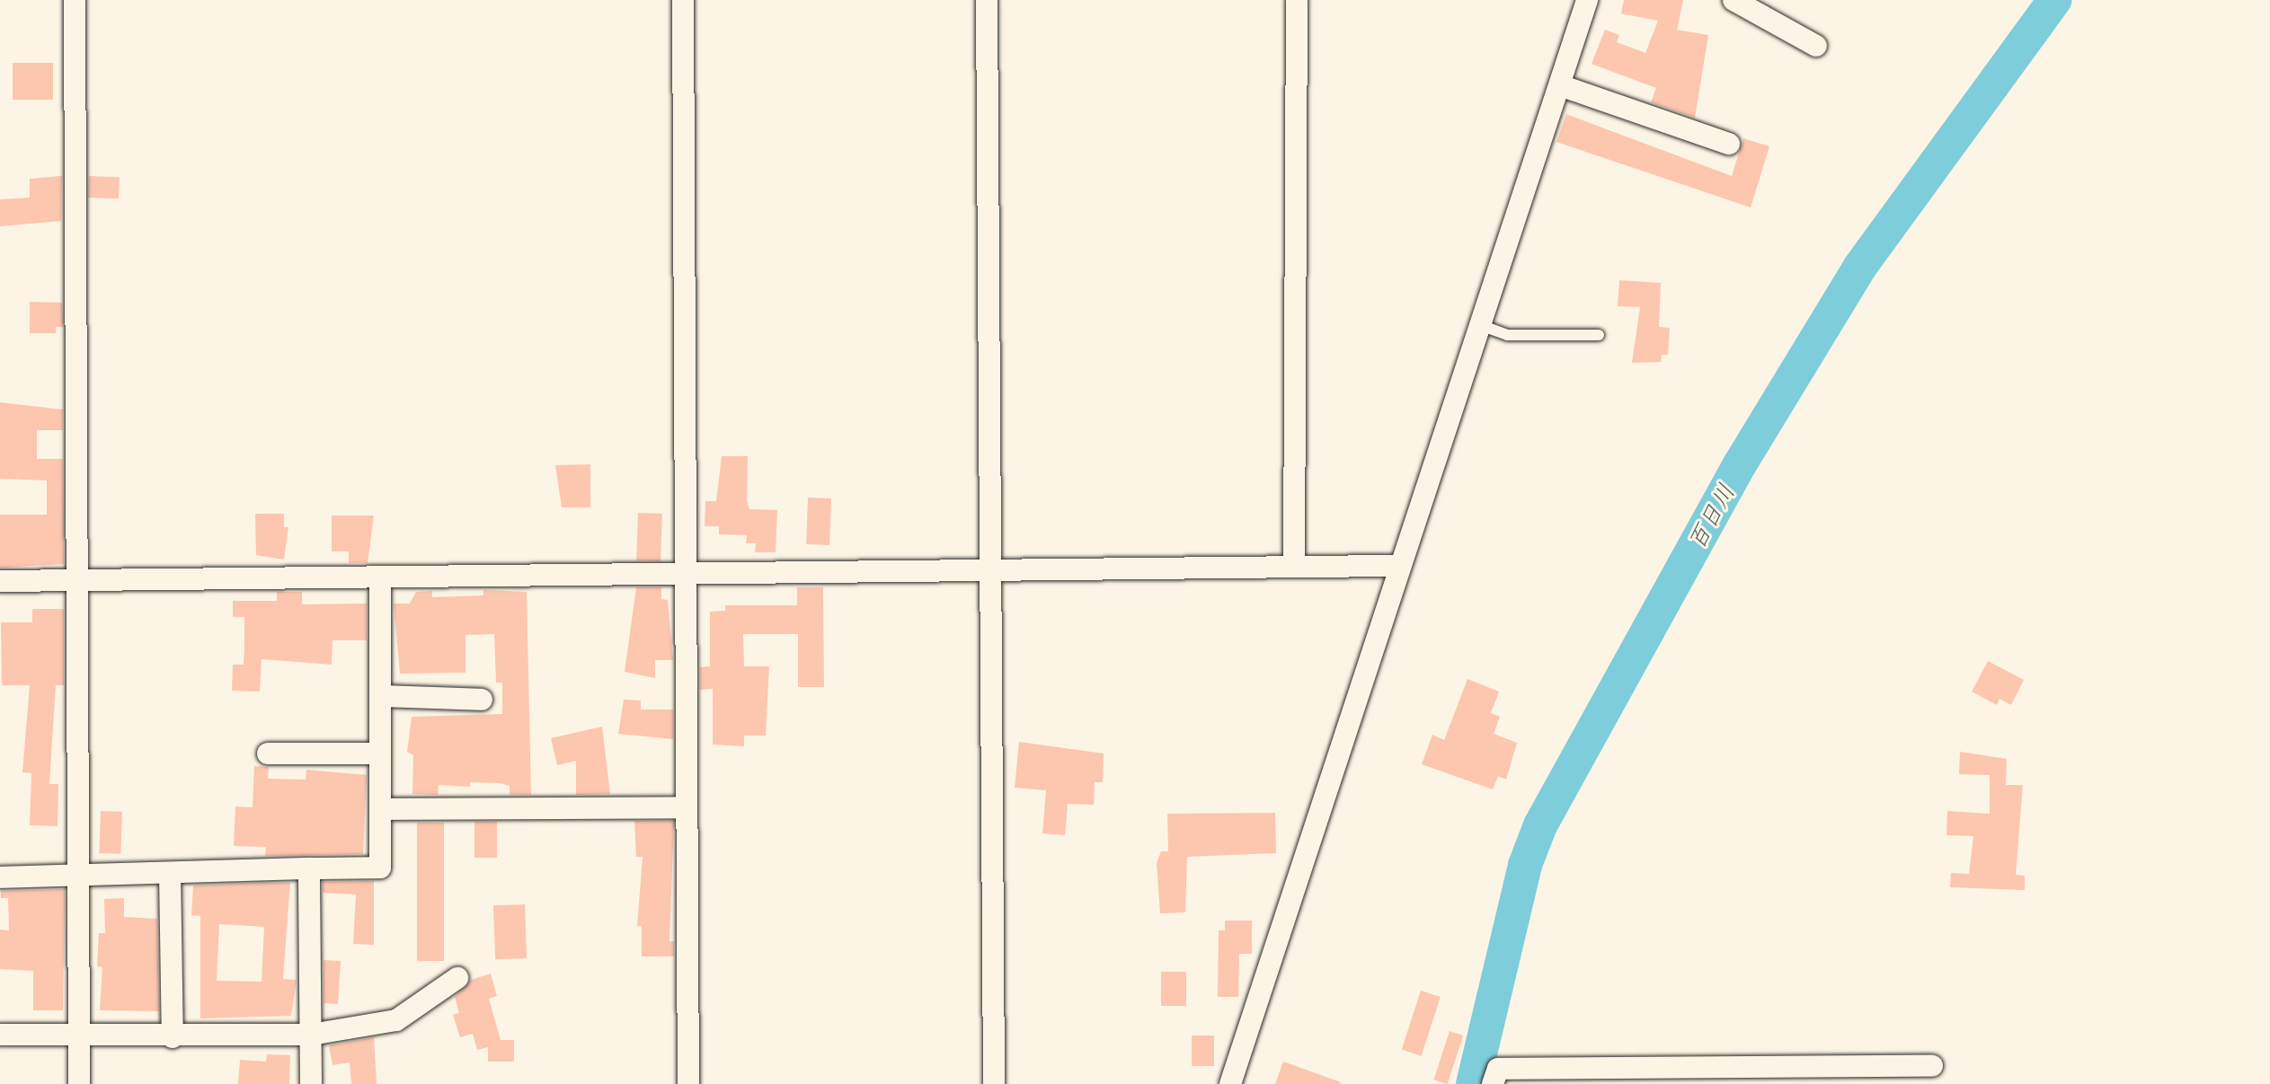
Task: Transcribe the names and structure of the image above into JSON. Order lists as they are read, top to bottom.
{
  "water": ["百日川"]
}
